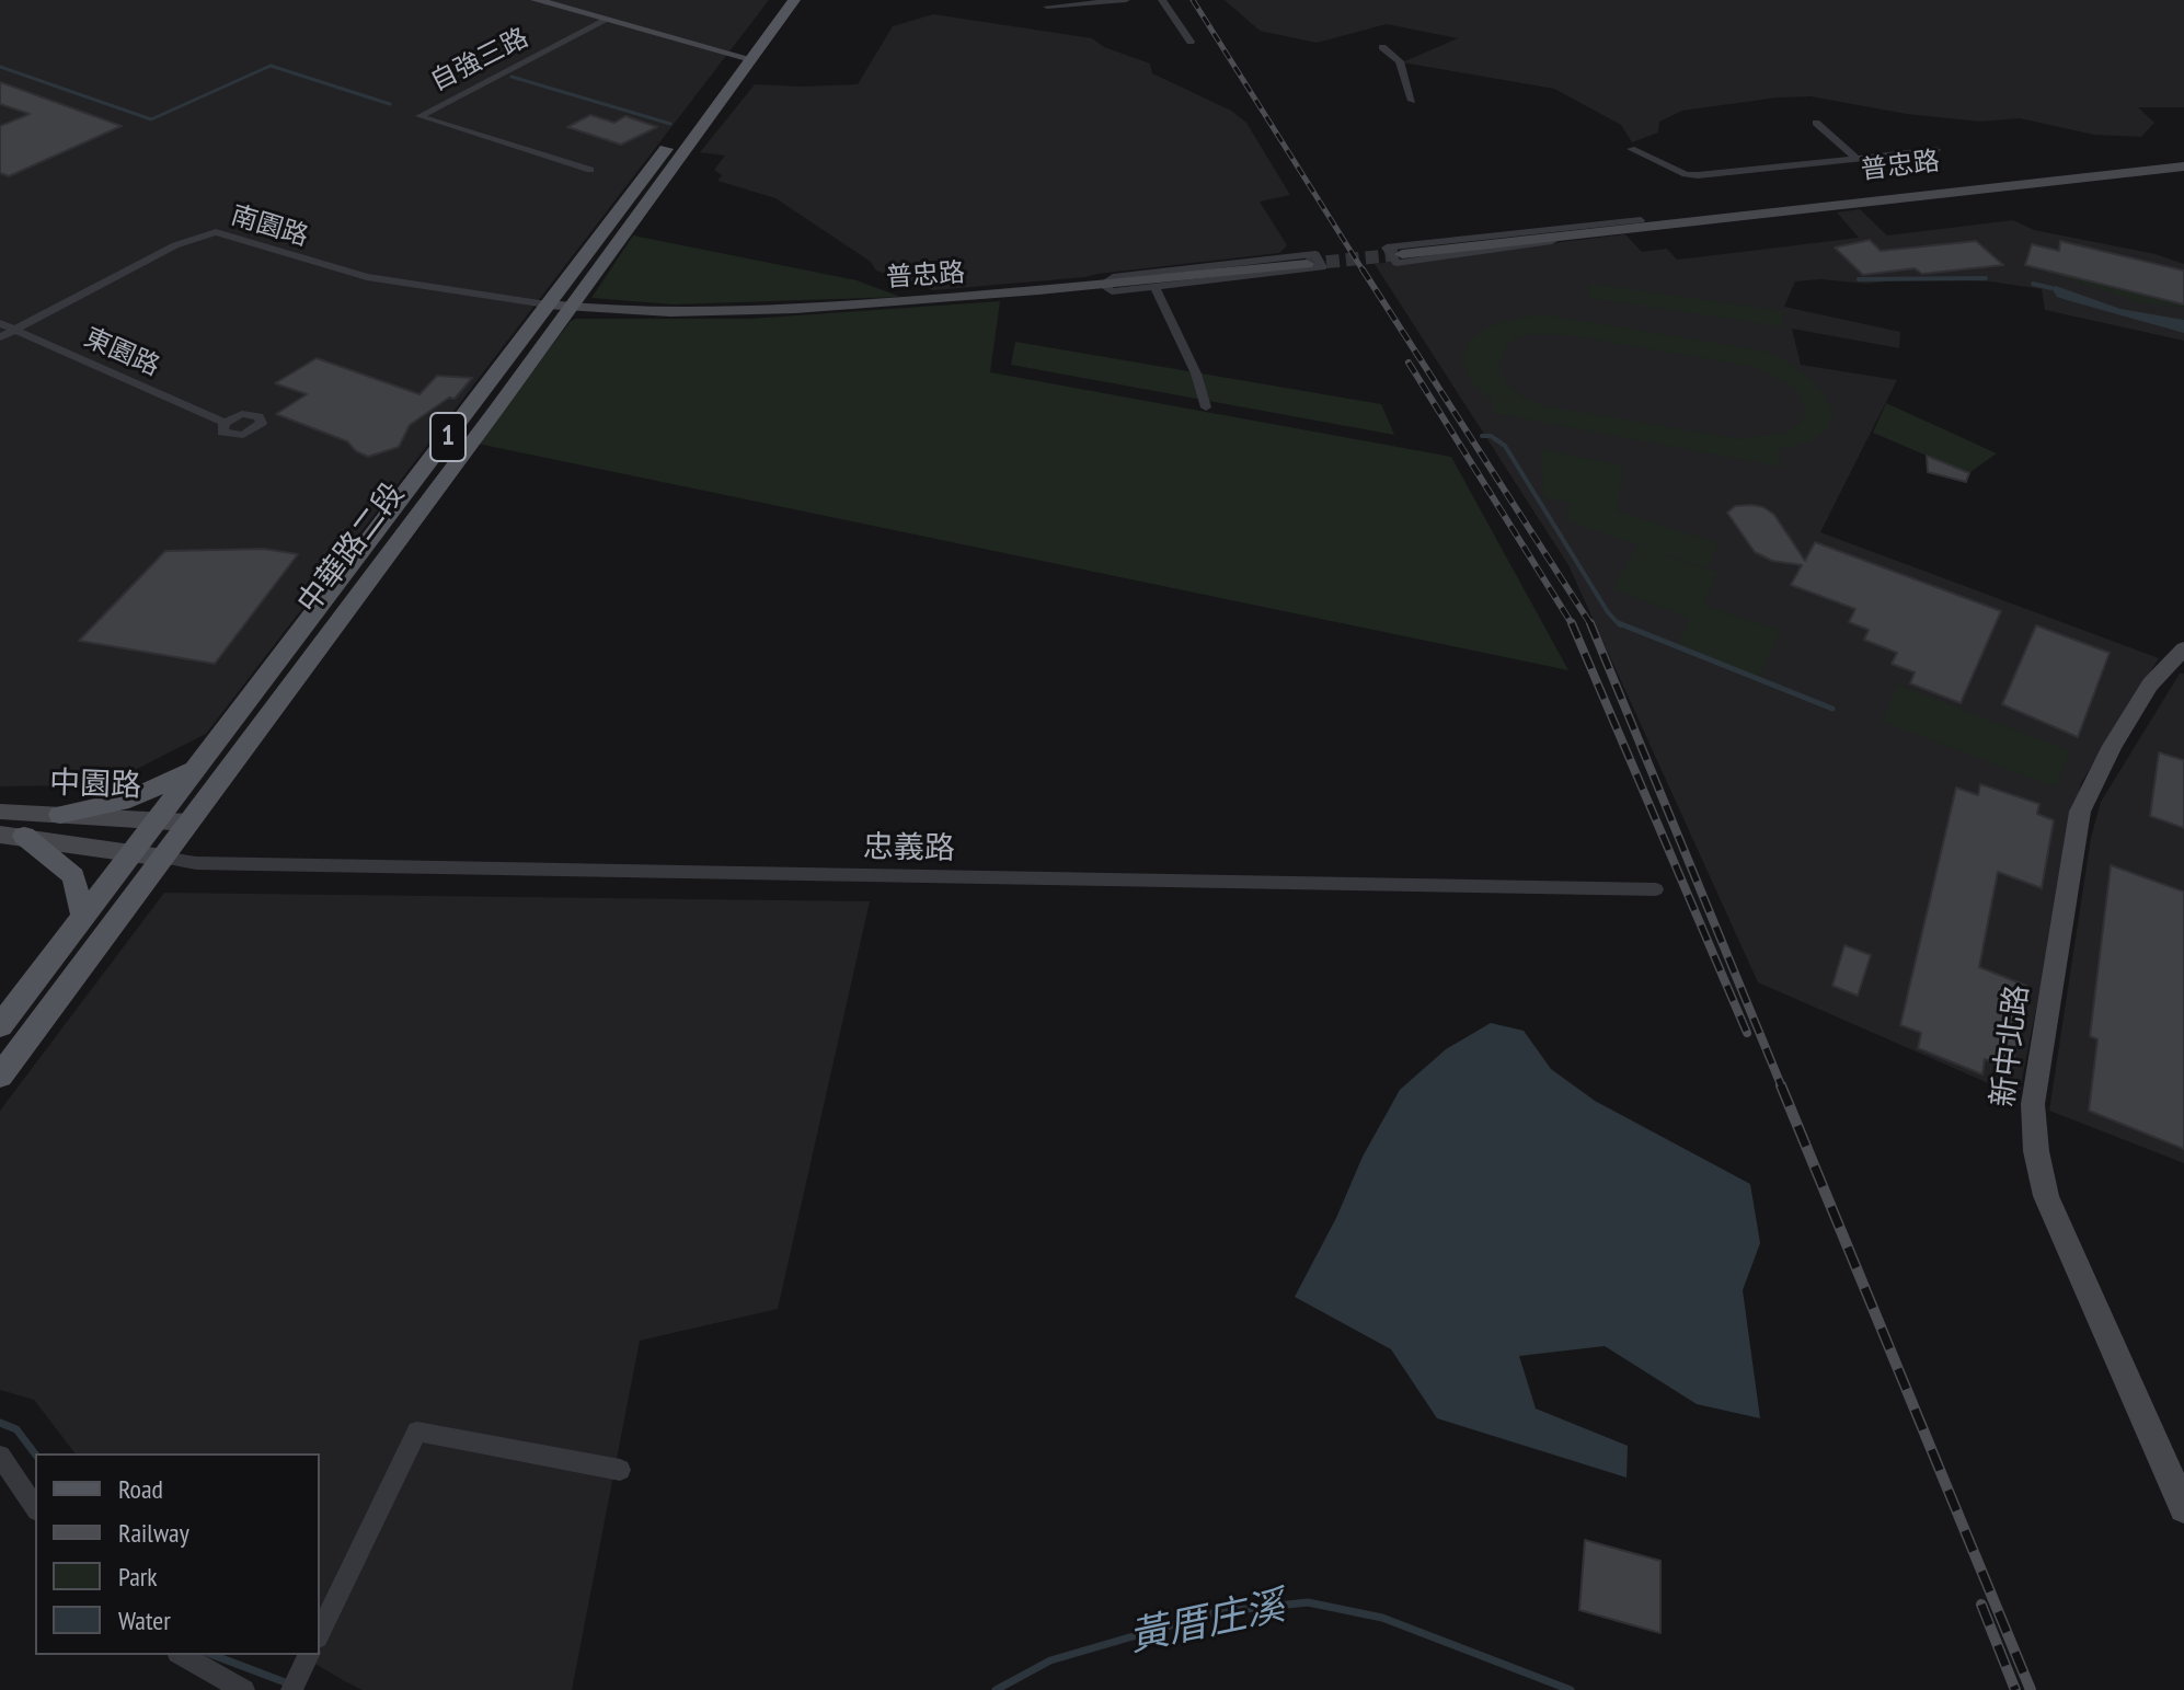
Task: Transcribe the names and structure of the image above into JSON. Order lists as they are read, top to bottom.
{
  "streets": {
    "main road": ["1", "中華路二段"],
    "street": [
      "自強三路",
      "普忠路",
      "南園路",
      "東園路",
      "中園路",
      "忠義路",
      "新中北路"
    ]
  },
  "crossings": [
    ["普忠路", "南園路"],
    ["普忠路", "中華路二段"],
    ["南園路", "東園路"],
    ["南園路", "中華路二段"],
    ["1", "中華路二段"],
    ["中華路二段", "中園路"],
    ["中華路二段", "忠義路"],
    ["中園路", "忠義路"]
  ],
  "water": ["黃厝庄溪"],
  "legend": [
    "Road",
    "Railway",
    "Park",
    "Water"
  ]
}
